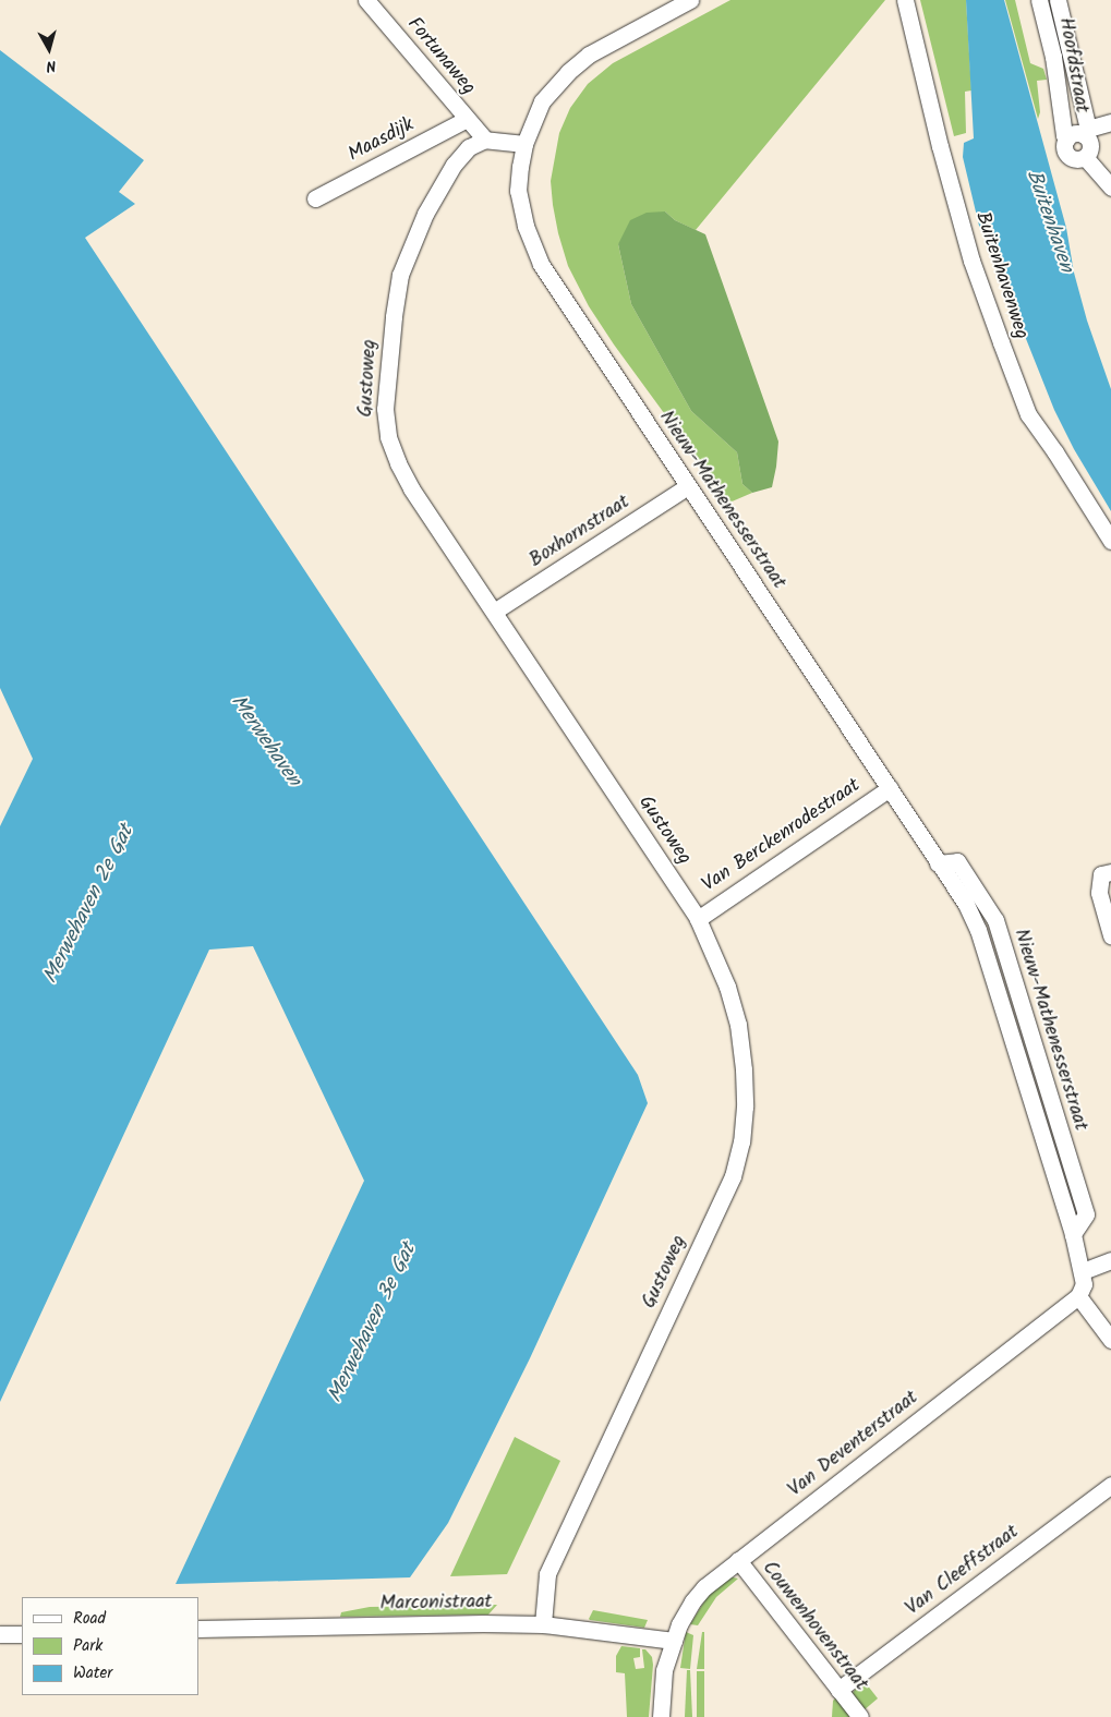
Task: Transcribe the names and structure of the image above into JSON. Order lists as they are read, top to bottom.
{
  "streets": {
    "street": [
      "Fortunaweg",
      "Hoofdstraat",
      "Maasdijk",
      "Buitenhavenweg",
      "Gustoweg",
      "Nieuw-Mathenesserstraat",
      "Boxhornstraat",
      "Van Berckenrodestraat",
      "Van Deventerstraat",
      "Van Cleeffstraat",
      "Marconistraat",
      "Couwenhovenstraat"
    ]
  },
  "crossings": [
    ["Fortunaweg", "Maasdijk"],
    ["Fortunaweg", "Gustoweg"],
    ["Gustoweg", "Boxhornstraat"],
    ["Gustoweg", "Van Berckenrodestraat"],
    ["Gustoweg", "Marconistraat"],
    ["Nieuw-Mathenesserstraat", "Boxhornstraat"],
    ["Nieuw-Mathenesserstraat", "Van Berckenrodestraat"],
    ["Nieuw-Mathenesserstraat", "Van Deventerstraat"],
    ["Van Deventerstraat", "Marconistraat"],
    ["Van Deventerstraat", "Couwenhovenstraat"],
    ["Van Cleeffstraat", "Couwenhovenstraat"]
  ],
  "water": [
    "Buitenhaven",
    "Merwehaven",
    "Merwehaven 2e Gat",
    "Merwehaven 3e Gat"
  ],
  "legend": ["Road", "Park", "Water"],
  "north": "bottom"
}
